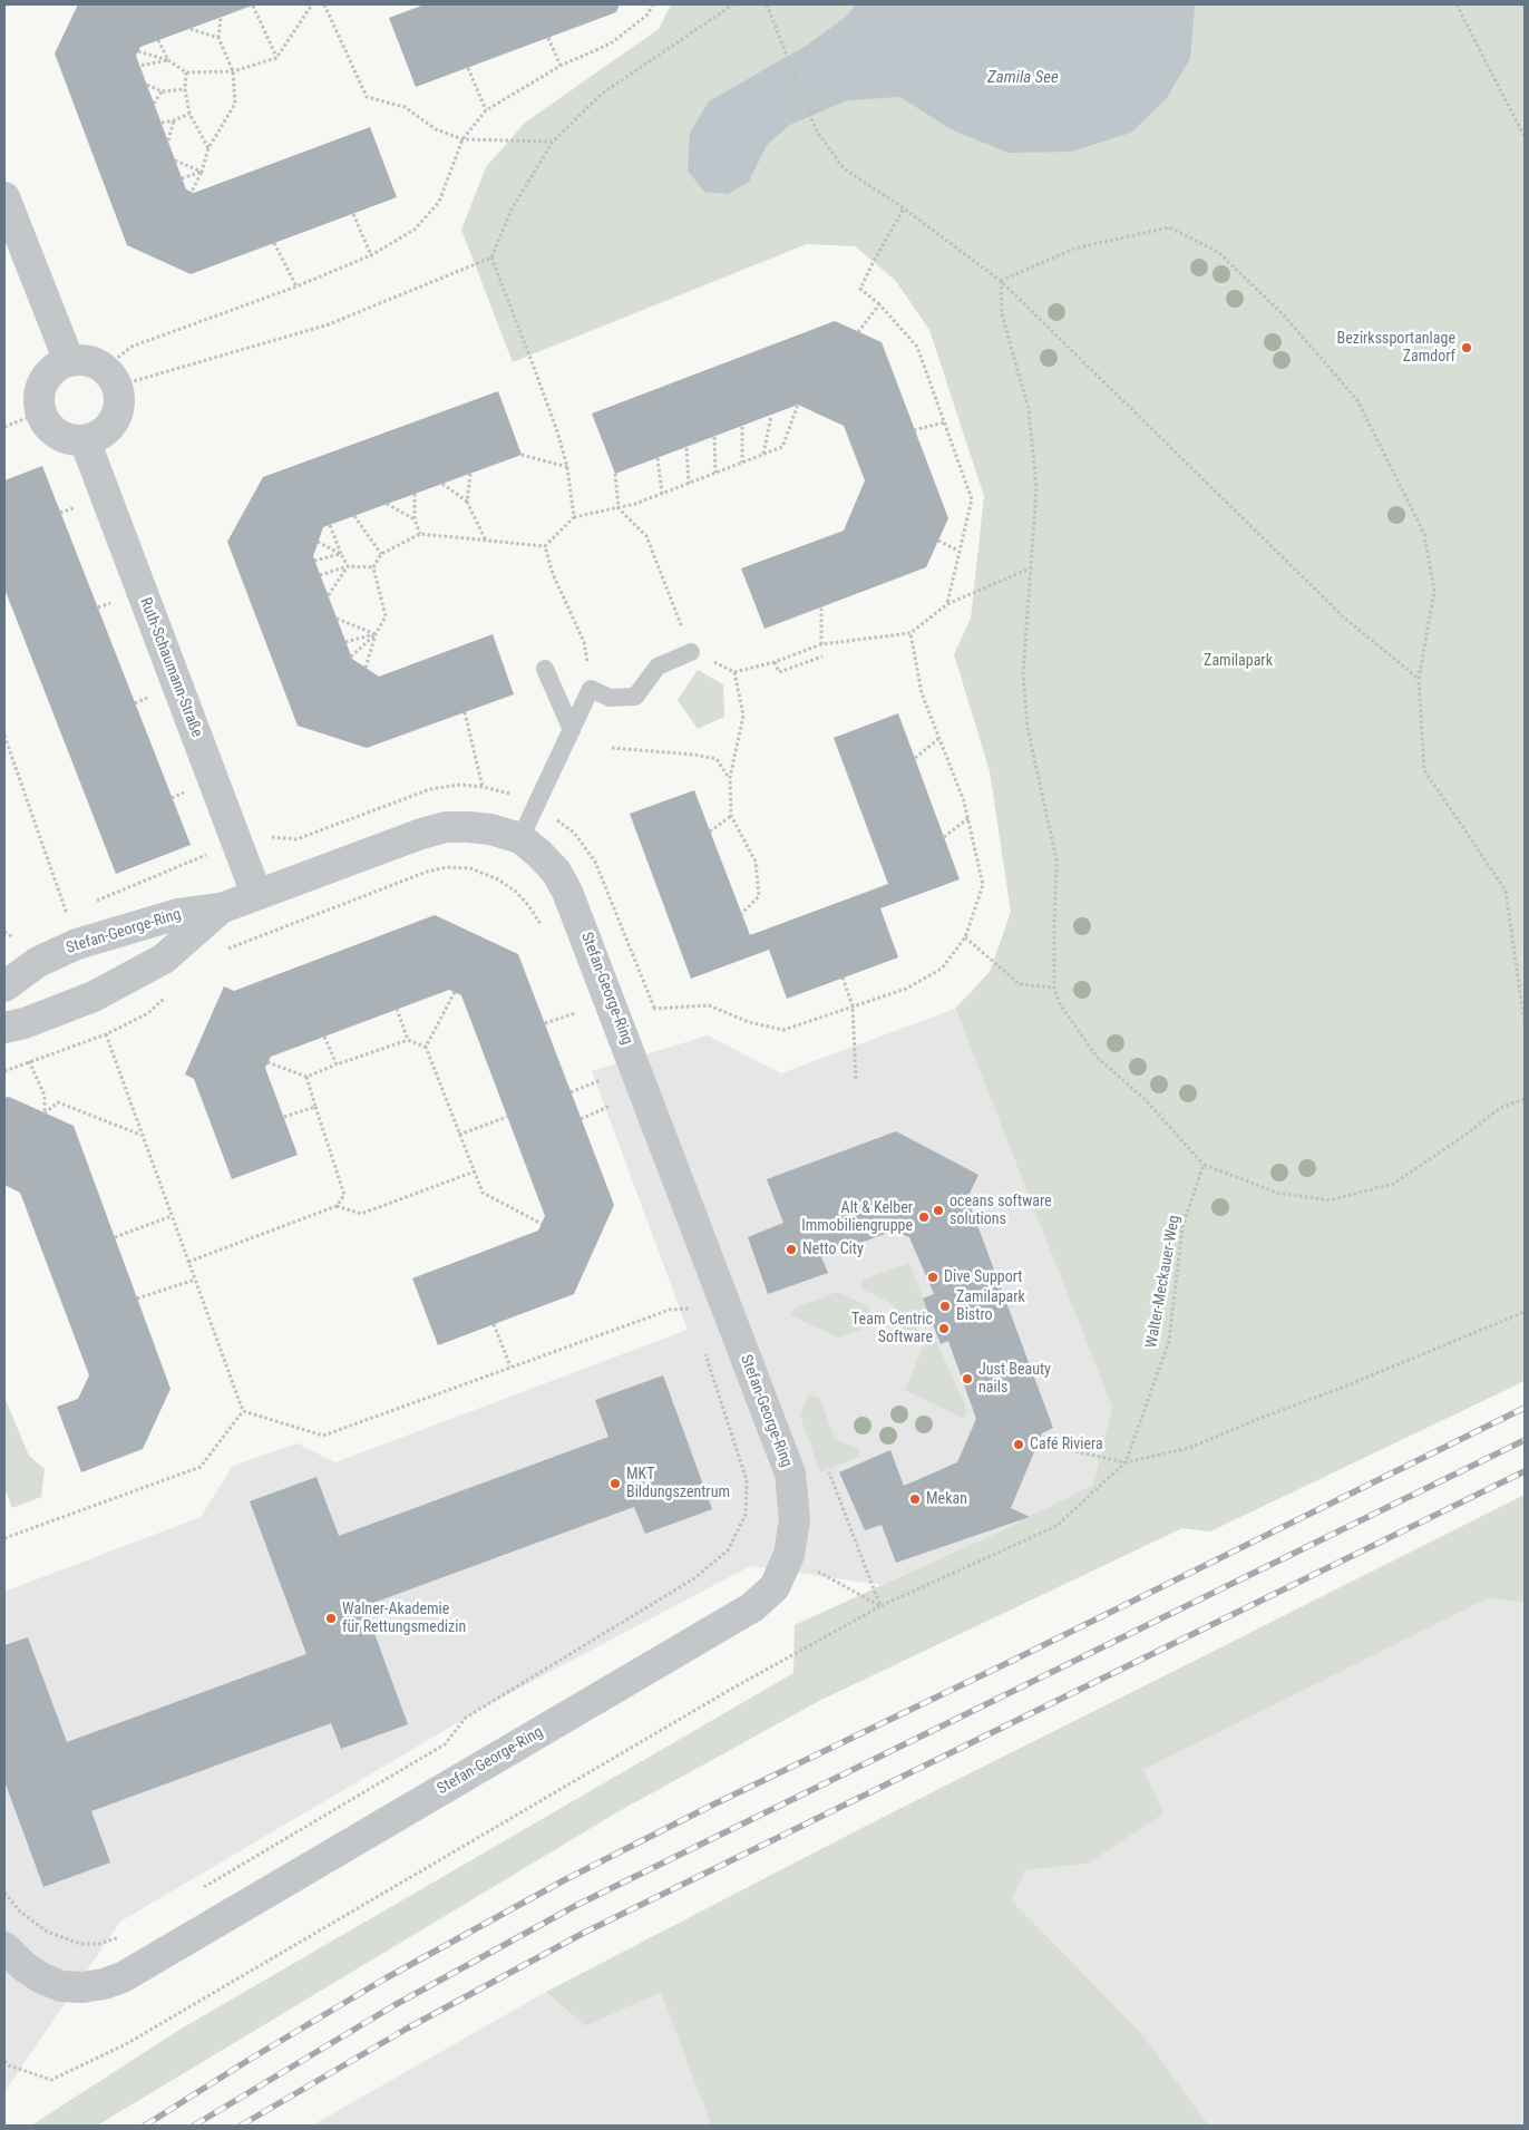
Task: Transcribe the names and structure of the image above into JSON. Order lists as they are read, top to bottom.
{
  "streets": {
    "street": ["Ruth-Schaumann-Straße", "Stefan-George-Ring"],
    "path": ["Walter-Meckauer-Weg"]
  },
  "crossings": [
    ["Ruth-Schaumann-Straße", "Stefan-George-Ring"]
  ],
  "water": ["Zamila See"],
  "parks": ["Zamilapark"],
  "places": [
    "Bezirkssportanlage Zamdorf",
    "oceans software solutions",
    "Alt & Kelber Immobiliengruppe",
    "Netto City",
    "Dive Support",
    "Zamilapark Bistro",
    "Team Centric Software",
    "Just Beauty nails",
    "Café Riviera",
    "MKT Bildungszentrum",
    "Mekan",
    "Walner-Akademie für Rettungsmedizin"
  ]
}
